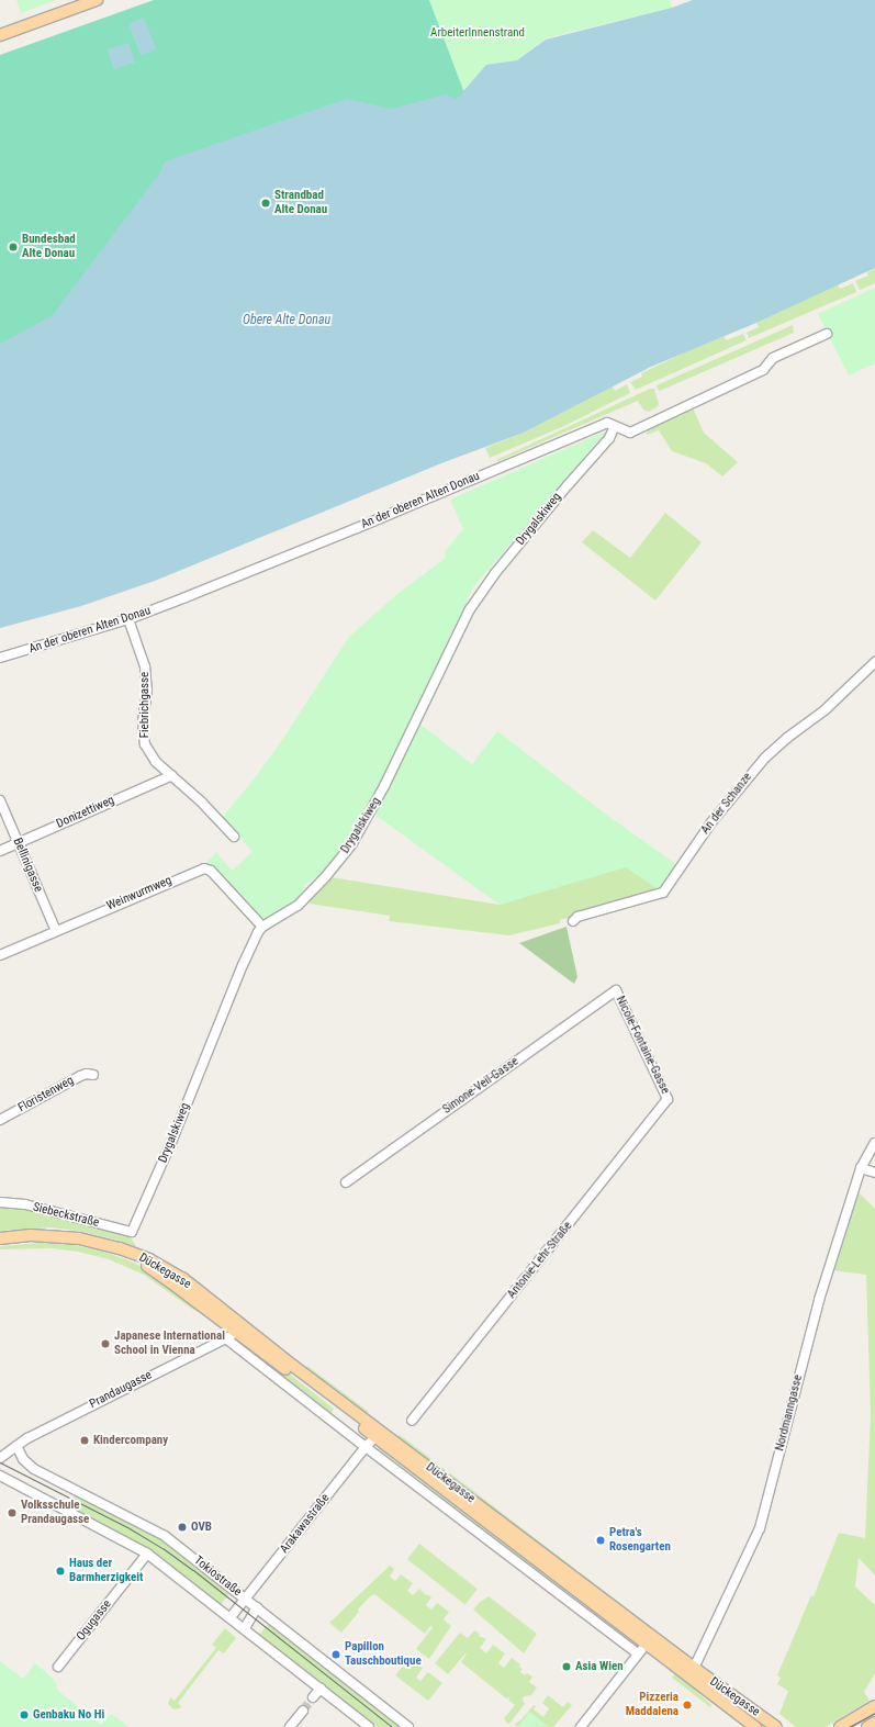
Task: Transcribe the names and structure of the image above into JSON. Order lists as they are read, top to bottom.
{
  "streets": {
    "main road": ["Siebeckstraße", "Dückegasse"],
    "street": [
      "An der oberen Alten Donau",
      "Drygalskiweg",
      "Fiebrichgasse",
      "An der Schanze",
      "Donizettiweg",
      "Bellinigasse",
      "Weinwurmweg",
      "Nicole-Fontaine-Gasse",
      "Simone-Veil-Gasse",
      "Floristenweg",
      "Antonie-Lehr-Straße",
      "Prandaugasse",
      "Nordmanngasse",
      "Arakawastraße",
      "Tokiostraße",
      "Ogugasse"
    ]
  },
  "crossings": [
    ["An der oberen Alten Donau", "Drygalskiweg"],
    ["An der oberen Alten Donau", "Fiebrichgasse"],
    ["Drygalskiweg", "Weinwurmweg"],
    ["Drygalskiweg", "Siebeckstraße"],
    ["Fiebrichgasse", "Donizettiweg"],
    ["Donizettiweg", "Bellinigasse"],
    ["Bellinigasse", "Weinwurmweg"],
    ["Nicole-Fontaine-Gasse", "Simone-Veil-Gasse"],
    ["Nicole-Fontaine-Gasse", "Antonie-Lehr-Straße"],
    ["Siebeckstraße", "Dückegasse"],
    ["Dückegasse", "Prandaugasse"],
    ["Dückegasse", "Nordmanngasse"],
    ["Dückegasse", "Arakawastraße"],
    ["Prandaugasse", "Tokiostraße"],
    ["Arakawastraße", "Tokiostraße"],
    ["Tokiostraße", "Ogugasse"]
  ],
  "water": ["Obere Alte Donau"],
  "parks": ["ArbeiterInnenstrand"],
  "places": [
    "Strandbad Alte Donau",
    "Bundesbad Alte Donau",
    "Japanese International School in Vienna",
    "Kindercompany",
    "Volksschule Prandaugasse",
    "OVB",
    "Petra's Rosengarten",
    "Haus der Barmherzigkeit",
    "Papillon Tauschboutique",
    "Asia Wien",
    "Pizzeria Maddalena",
    "Genbaku No Hi"
  ]
}
